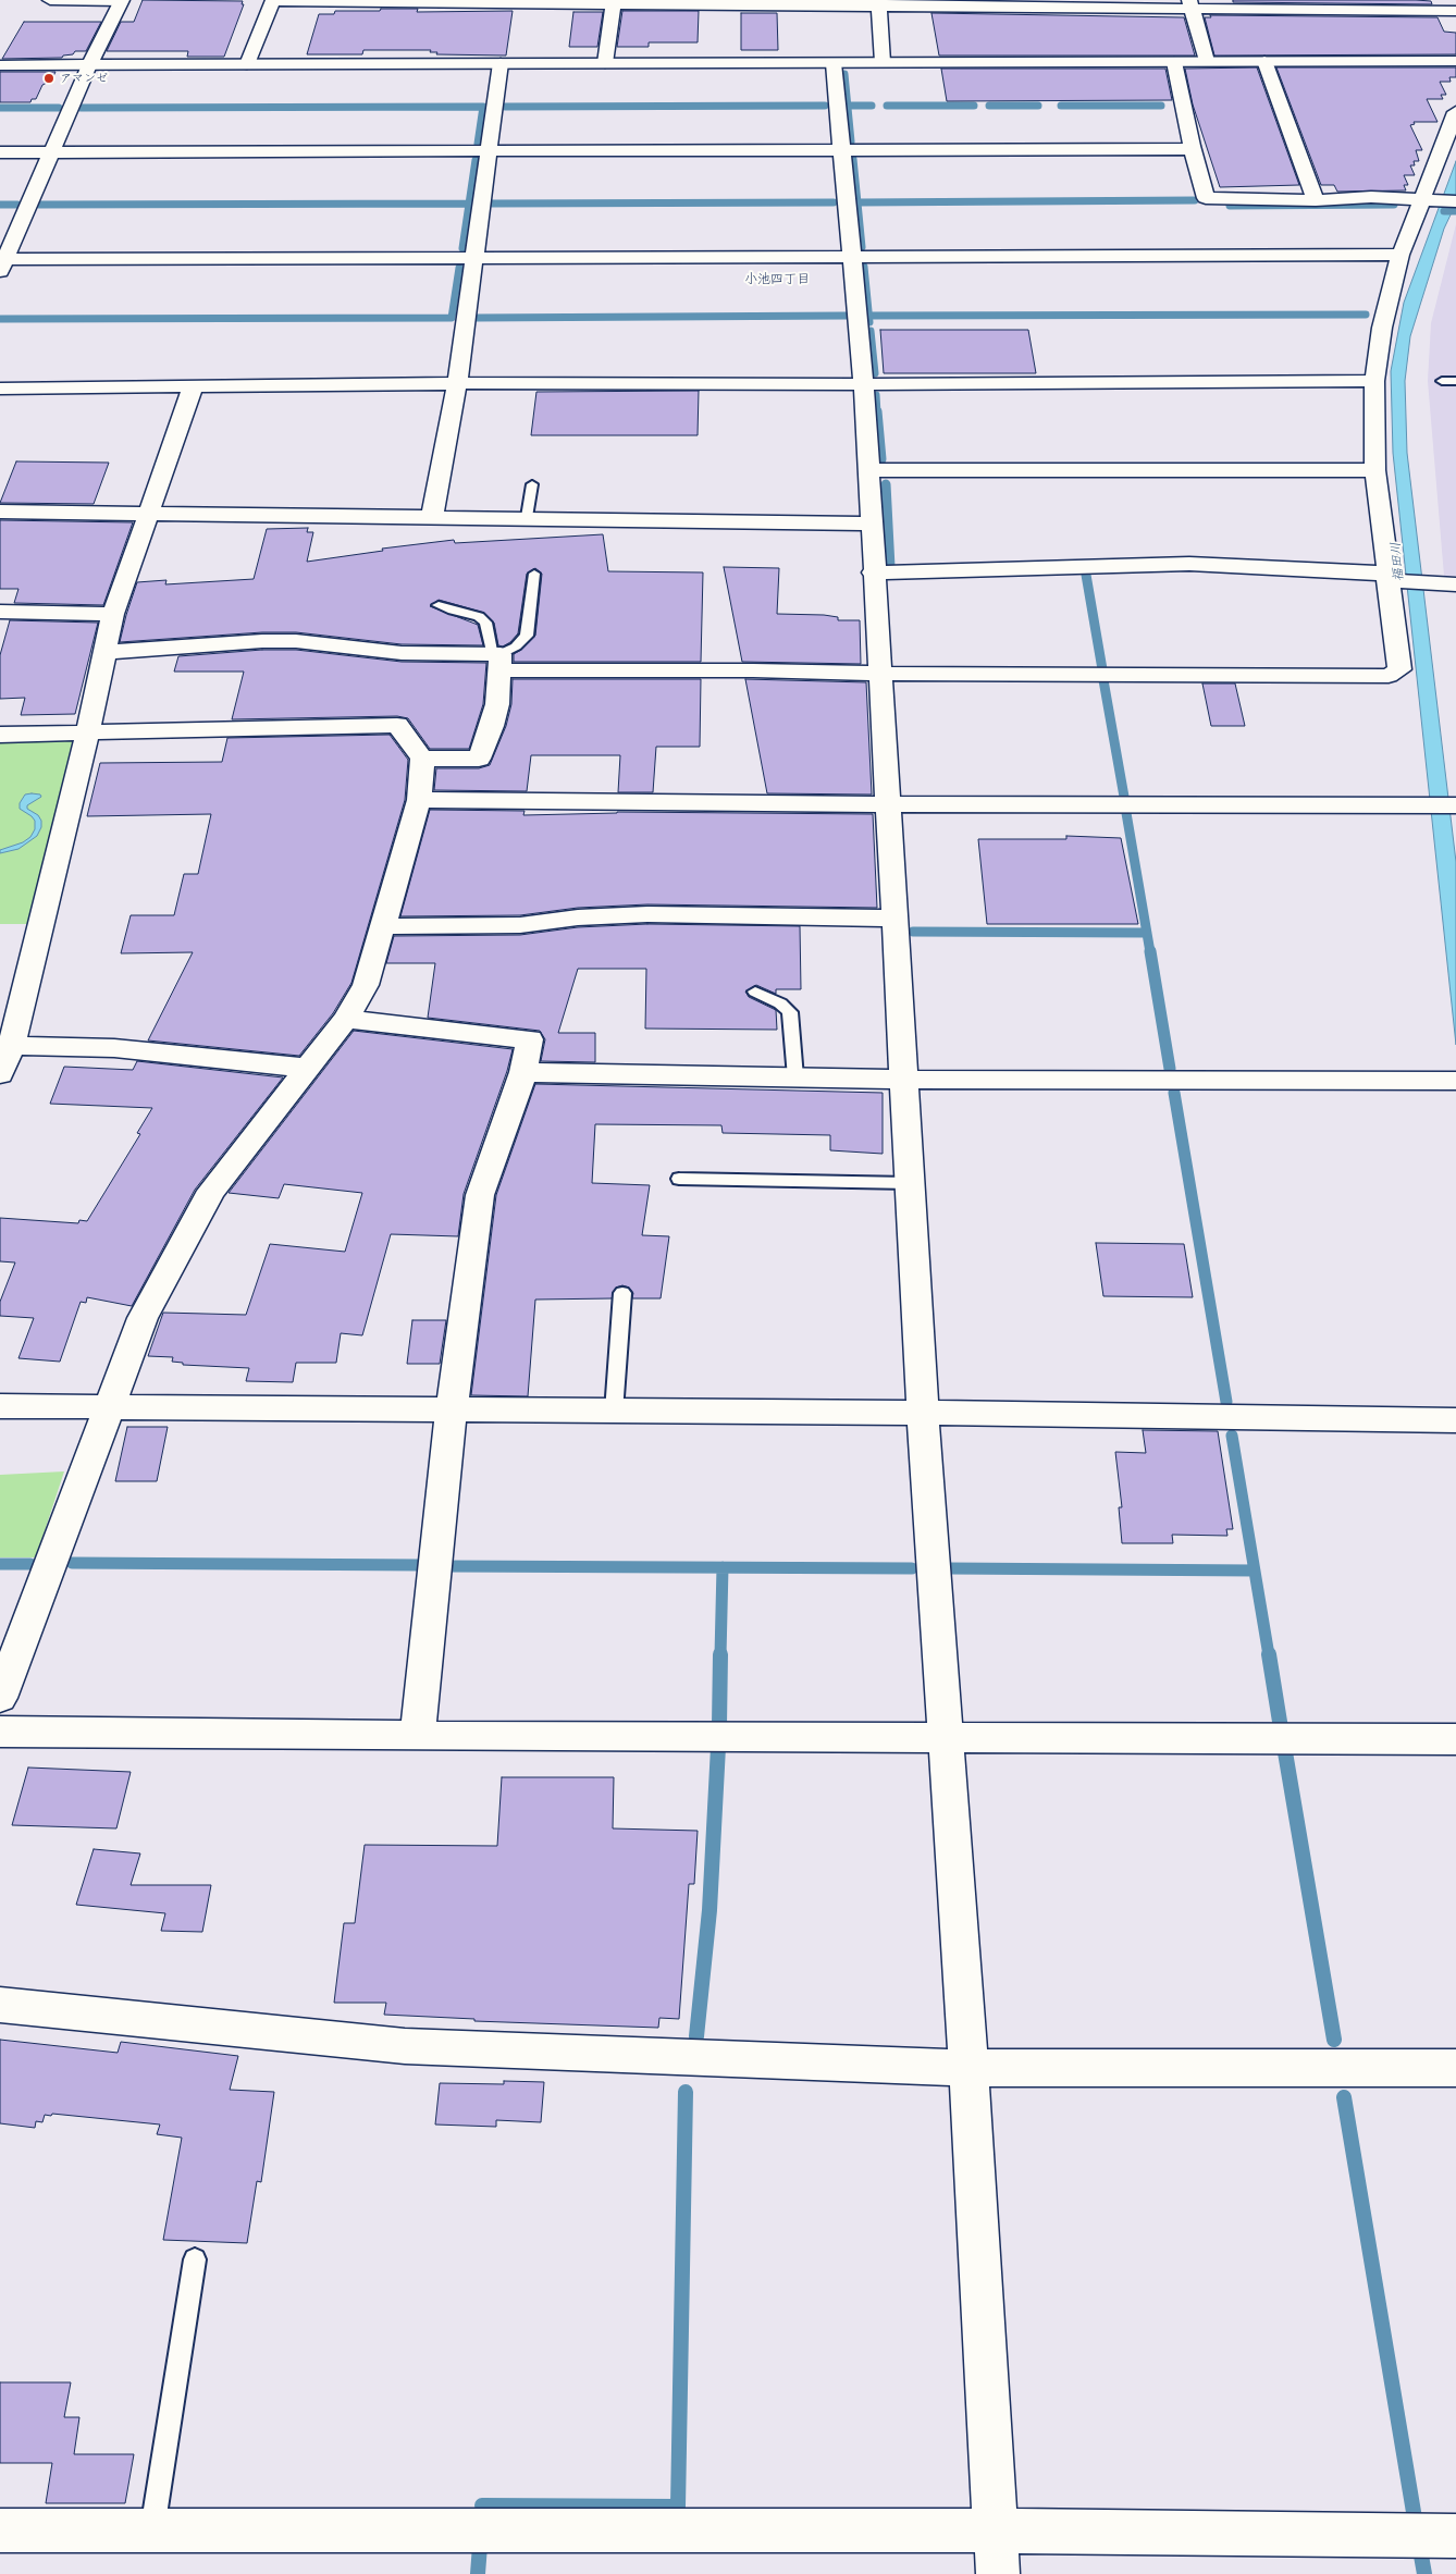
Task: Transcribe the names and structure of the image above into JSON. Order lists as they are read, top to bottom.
{
  "districts": ["小池四丁目"],
  "water": ["福田川"],
  "places": ["アマンゼ"]
}
